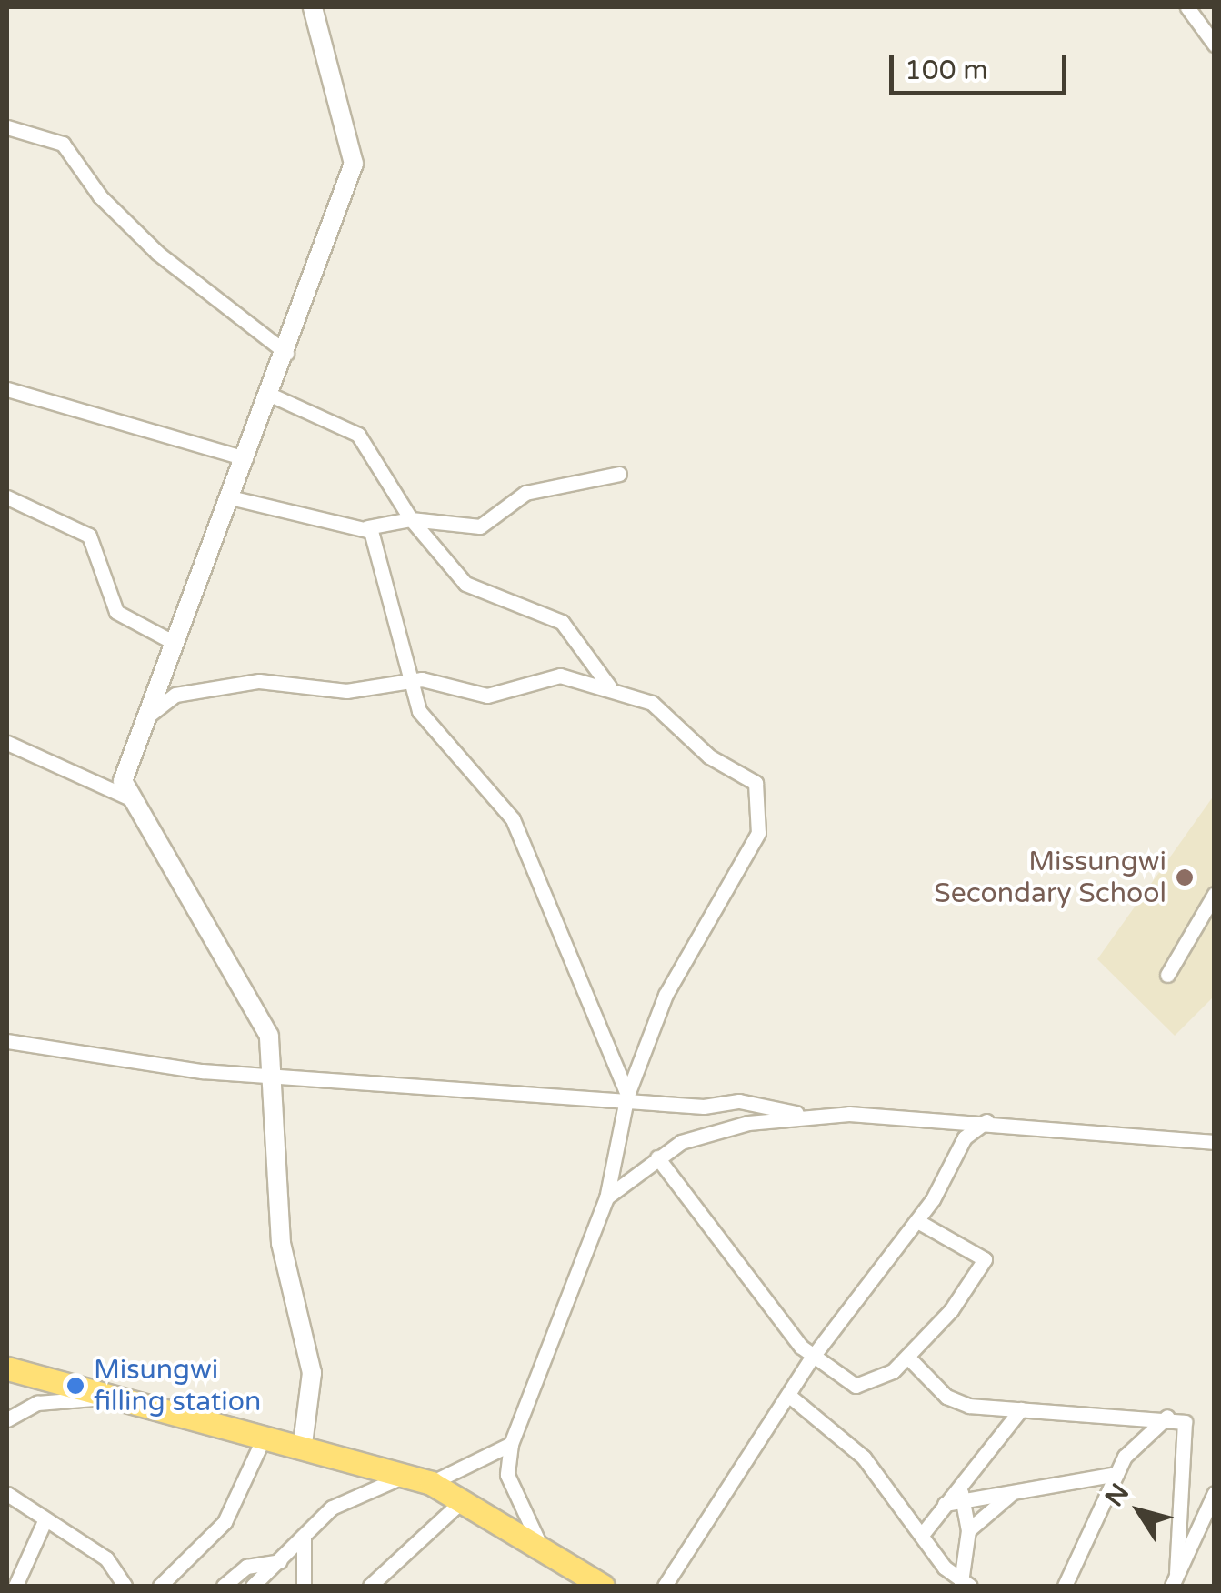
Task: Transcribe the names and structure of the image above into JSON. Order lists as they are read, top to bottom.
{
  "places": ["Missungwi Secondary School", "Misungwi filling station"],
  "scale_bar": "100 m",
  "north": "top left"
}
